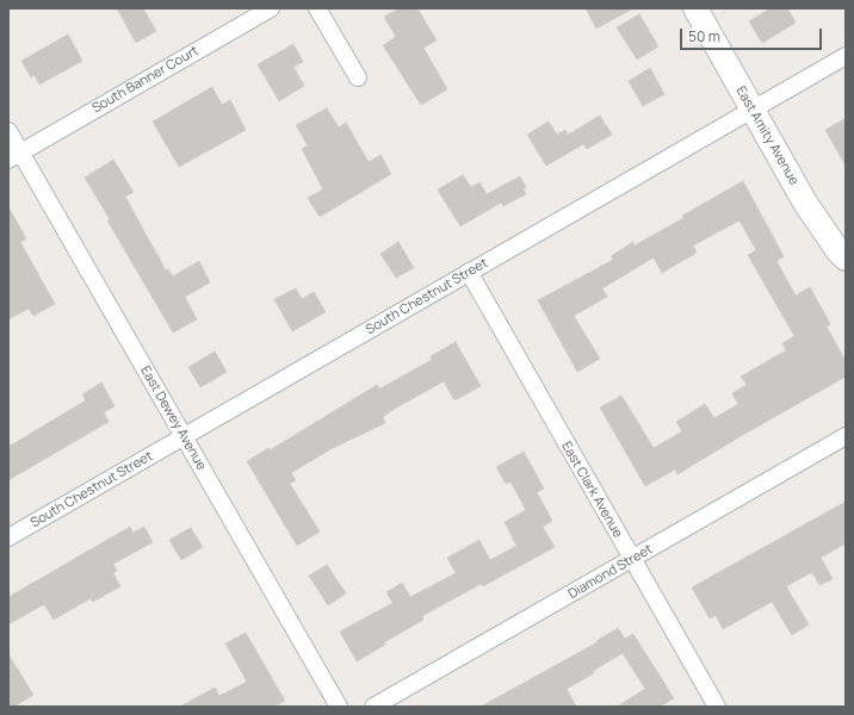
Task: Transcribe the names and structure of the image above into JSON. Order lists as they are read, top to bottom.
{
  "streets": {
    "main road": ["East Amity Avenue"],
    "street": [
      "South Banner Court",
      "South Chestnut Street",
      "East Dewey Avenue",
      "East Clark Avenue",
      "Diamond Street"
    ]
  },
  "crossings": [
    ["South Banner Court", "East Dewey Avenue"],
    ["East Amity Avenue", "South Chestnut Street"],
    ["South Chestnut Street", "East Dewey Avenue"],
    ["South Chestnut Street", "East Clark Avenue"],
    ["East Clark Avenue", "Diamond Street"]
  ],
  "scale_bar": "50 m"
}
